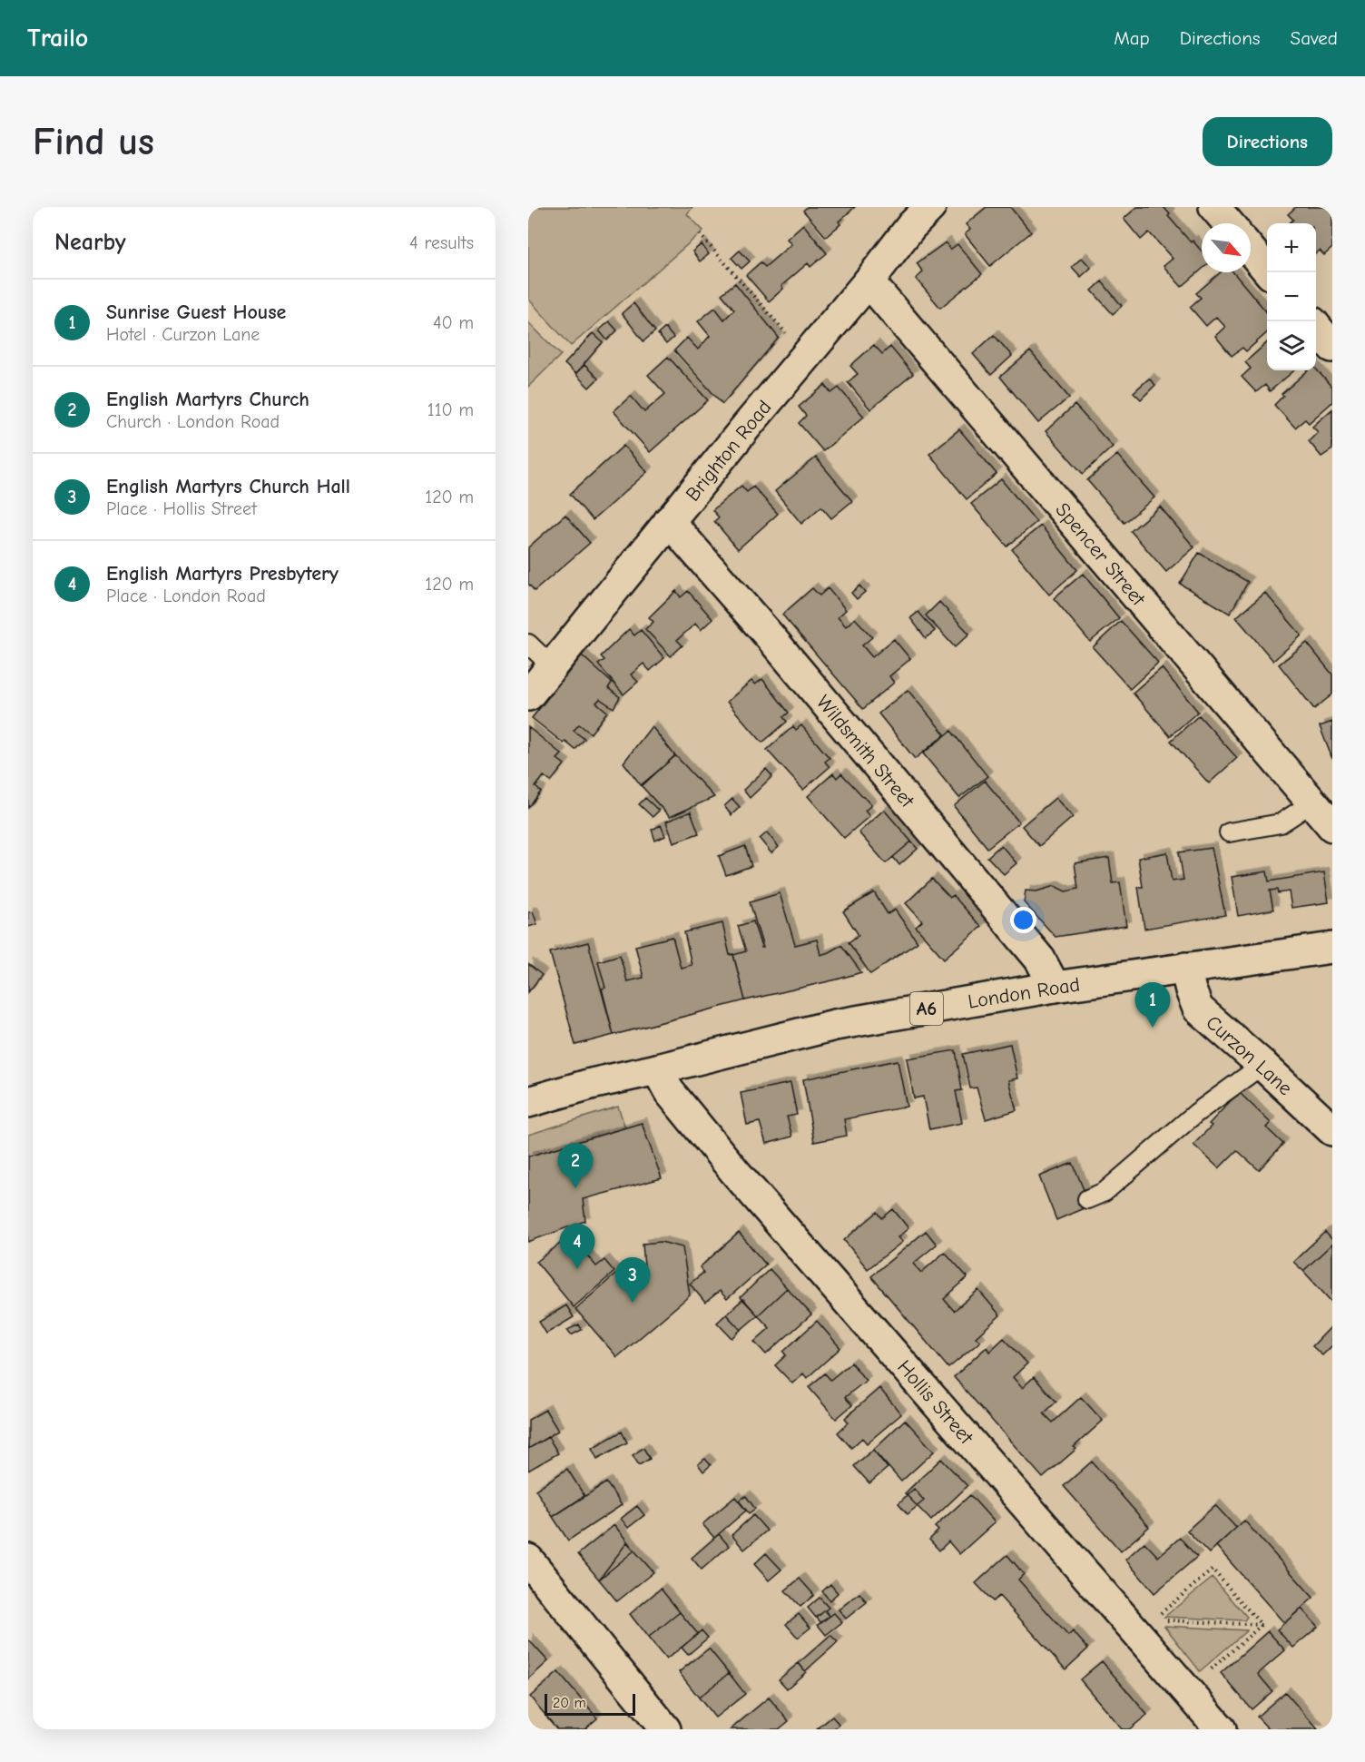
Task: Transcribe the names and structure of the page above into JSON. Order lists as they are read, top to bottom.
{
  "streets": {
    "street": [
      "Brighton Road",
      "Spencer Street",
      "Wildsmith Street",
      "London Road",
      "A6",
      "Curzon Lane",
      "Hollis Street"
    ]
  },
  "crossings": [
    ["Brighton Road", "Spencer Street"],
    ["Brighton Road", "Wildsmith Street"],
    ["Wildsmith Street", "London Road"],
    ["London Road", "Curzon Lane"],
    ["London Road", "Hollis Street"]
  ],
  "scale_bar": "20 m",
  "north": "bottom right",
  "page": {
    "header": "Trailo",
    "nav": ["Map", "Directions", "Saved"],
    "buttons": "Directions",
    "title": "Find us",
    "heading": ["Nearby", "4 results"],
    "map_buttons": ["+", "−"],
    "list": [
      {
        "mark": "1",
        "name": "Sunrise Guest House",
        "note": "Hotel · Curzon Lane",
        "value": "40 m"
      },
      {
        "mark": "2",
        "name": "English Martyrs Church",
        "note": "Church · London Road",
        "value": "110 m"
      },
      {
        "mark": "3",
        "name": "English Martyrs Church Hall",
        "note": "Place · Hollis Street",
        "value": "120 m"
      },
      {
        "mark": "4",
        "name": "English Martyrs Presbytery",
        "note": "Place · London Road",
        "value": "120 m"
      }
    ],
    "pins": [
      "1",
      "2",
      "4",
      "3"
    ],
    "scale": "20 m"
  }
}
